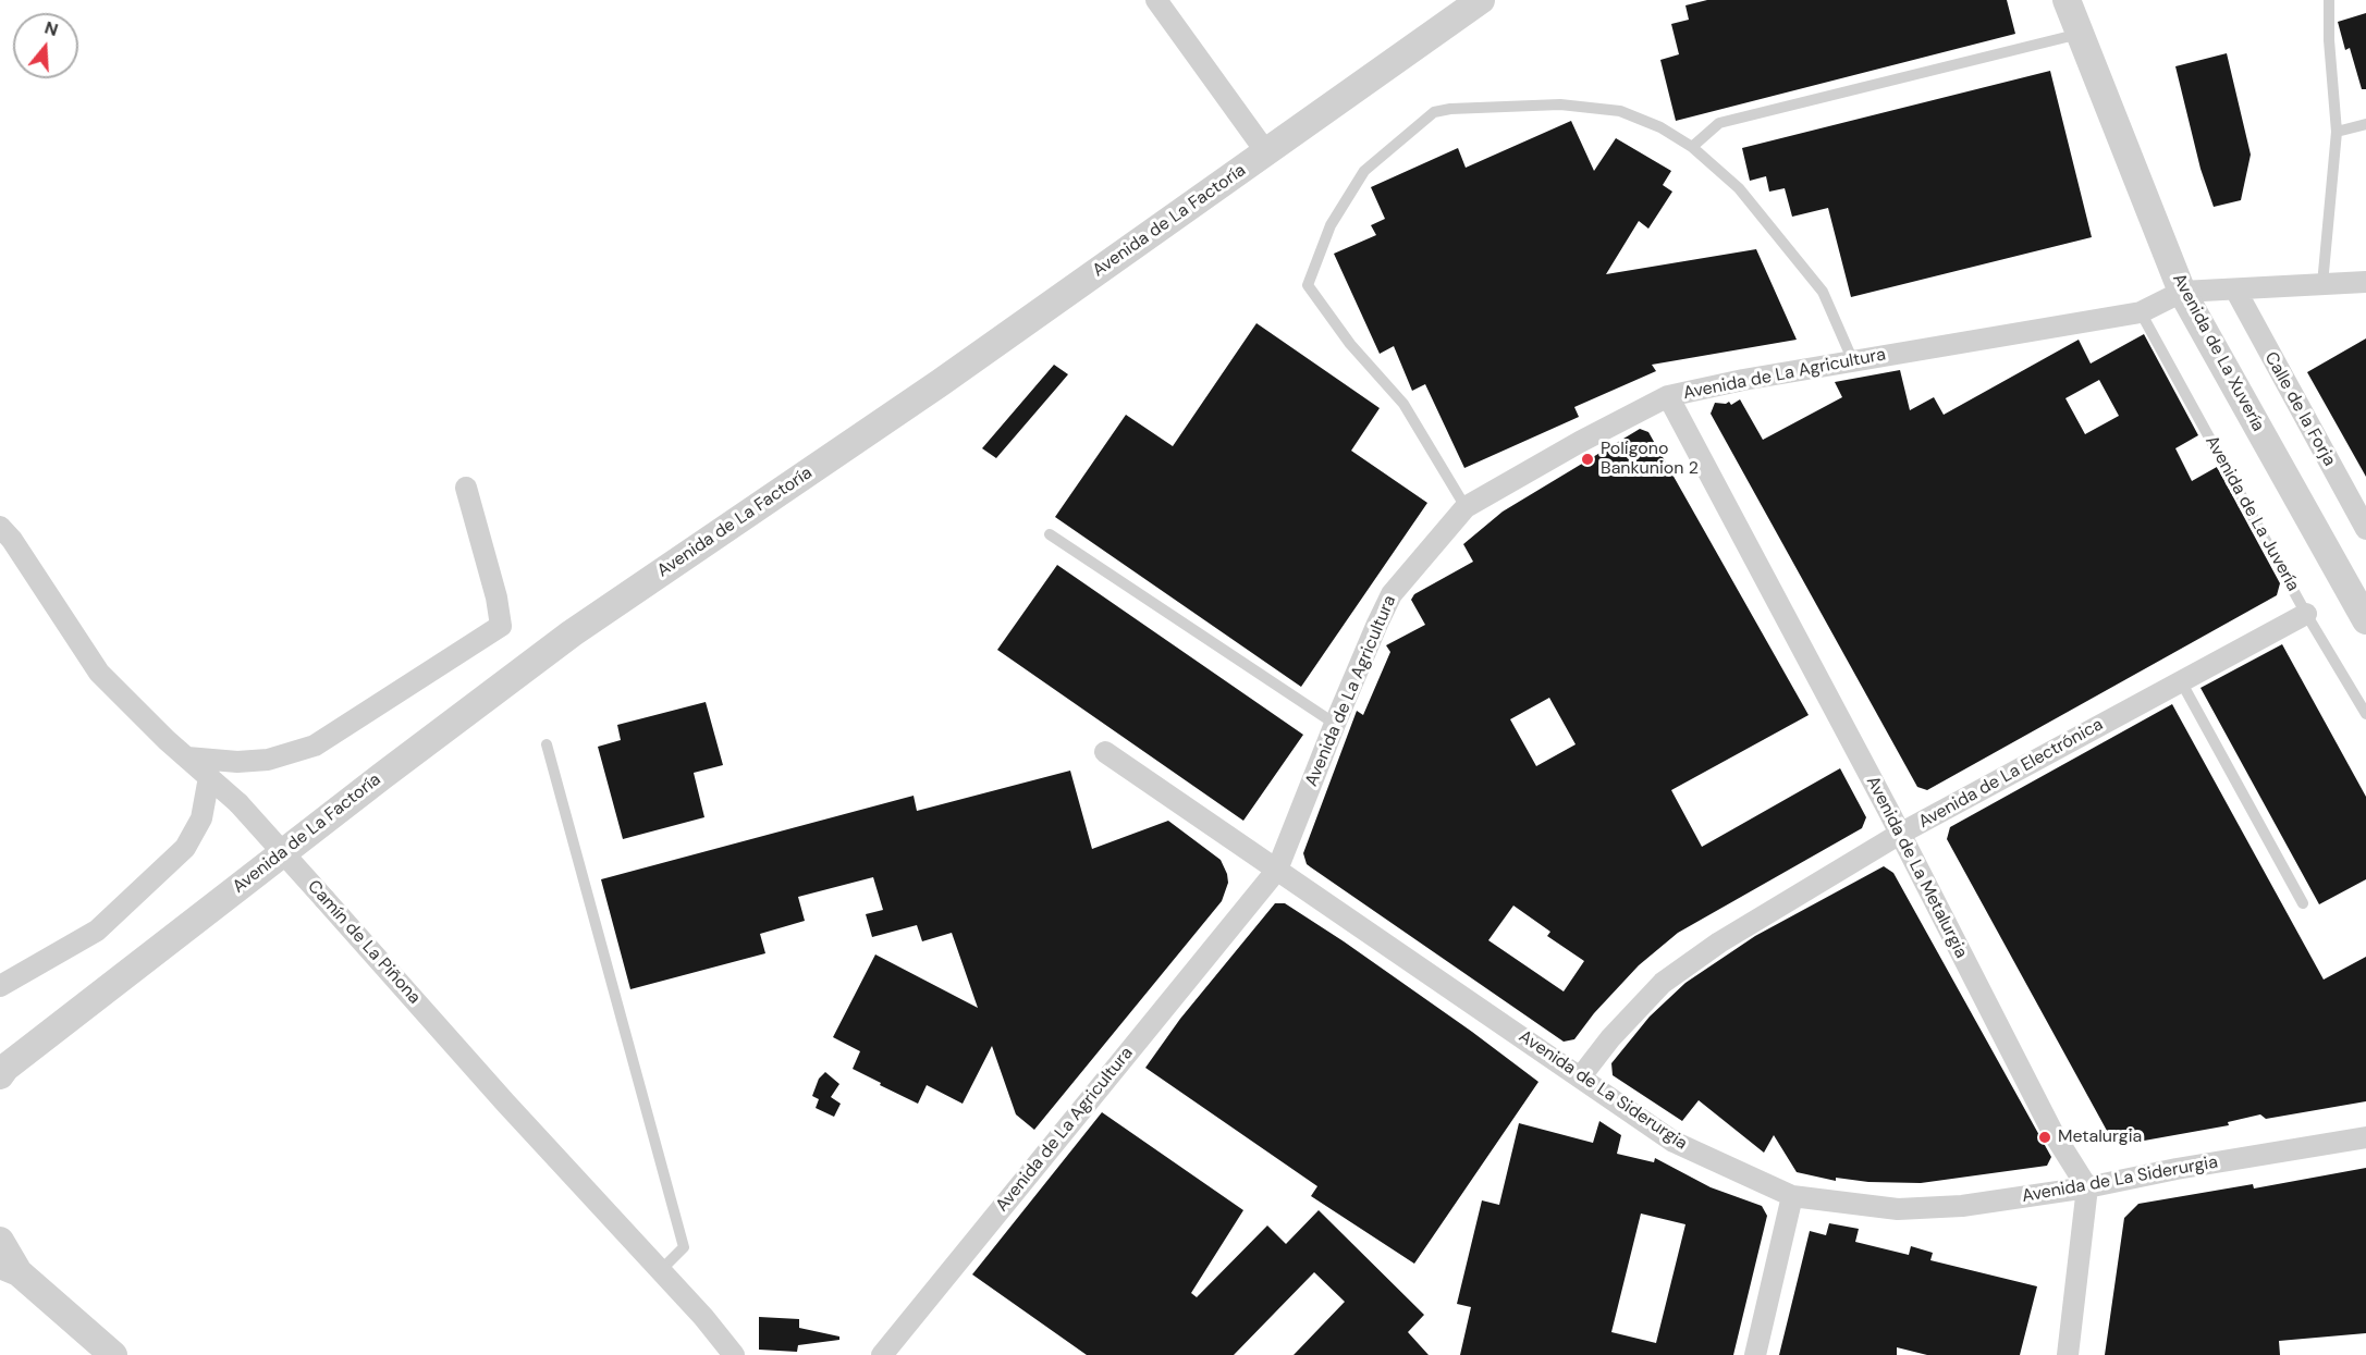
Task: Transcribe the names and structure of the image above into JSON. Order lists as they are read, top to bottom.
{
  "streets": {
    "street": [
      "Avenida de La Factoría",
      "Avenida de La Xuvería",
      "Avenida de La Agricultura",
      "Calle de la Forja",
      "Avenida de La Electrónica",
      "Avenida de La Metalurgia",
      "Camín de La Piñona",
      "Avenida de La Siderurgia"
    ],
    "lane": ["Avenida de La Juvería"]
  },
  "crossings": [
    ["Avenida de La Xuvería", "Avenida de La Agricultura"],
    ["Avenida de La Agricultura", "Avenida de La Juvería"],
    ["Avenida de La Agricultura", "Avenida de La Metalurgia"],
    ["Avenida de La Agricultura", "Avenida de La Siderurgia"],
    ["Avenida de La Juvería", "Avenida de La Electrónica"],
    ["Avenida de La Electrónica", "Avenida de La Metalurgia"],
    ["Avenida de La Electrónica", "Avenida de La Siderurgia"],
    ["Avenida de La Metalurgia", "Avenida de La Siderurgia"]
  ],
  "places": ["Poligono Bankunion 2", "Metalurgia"],
  "north": "top"
}
